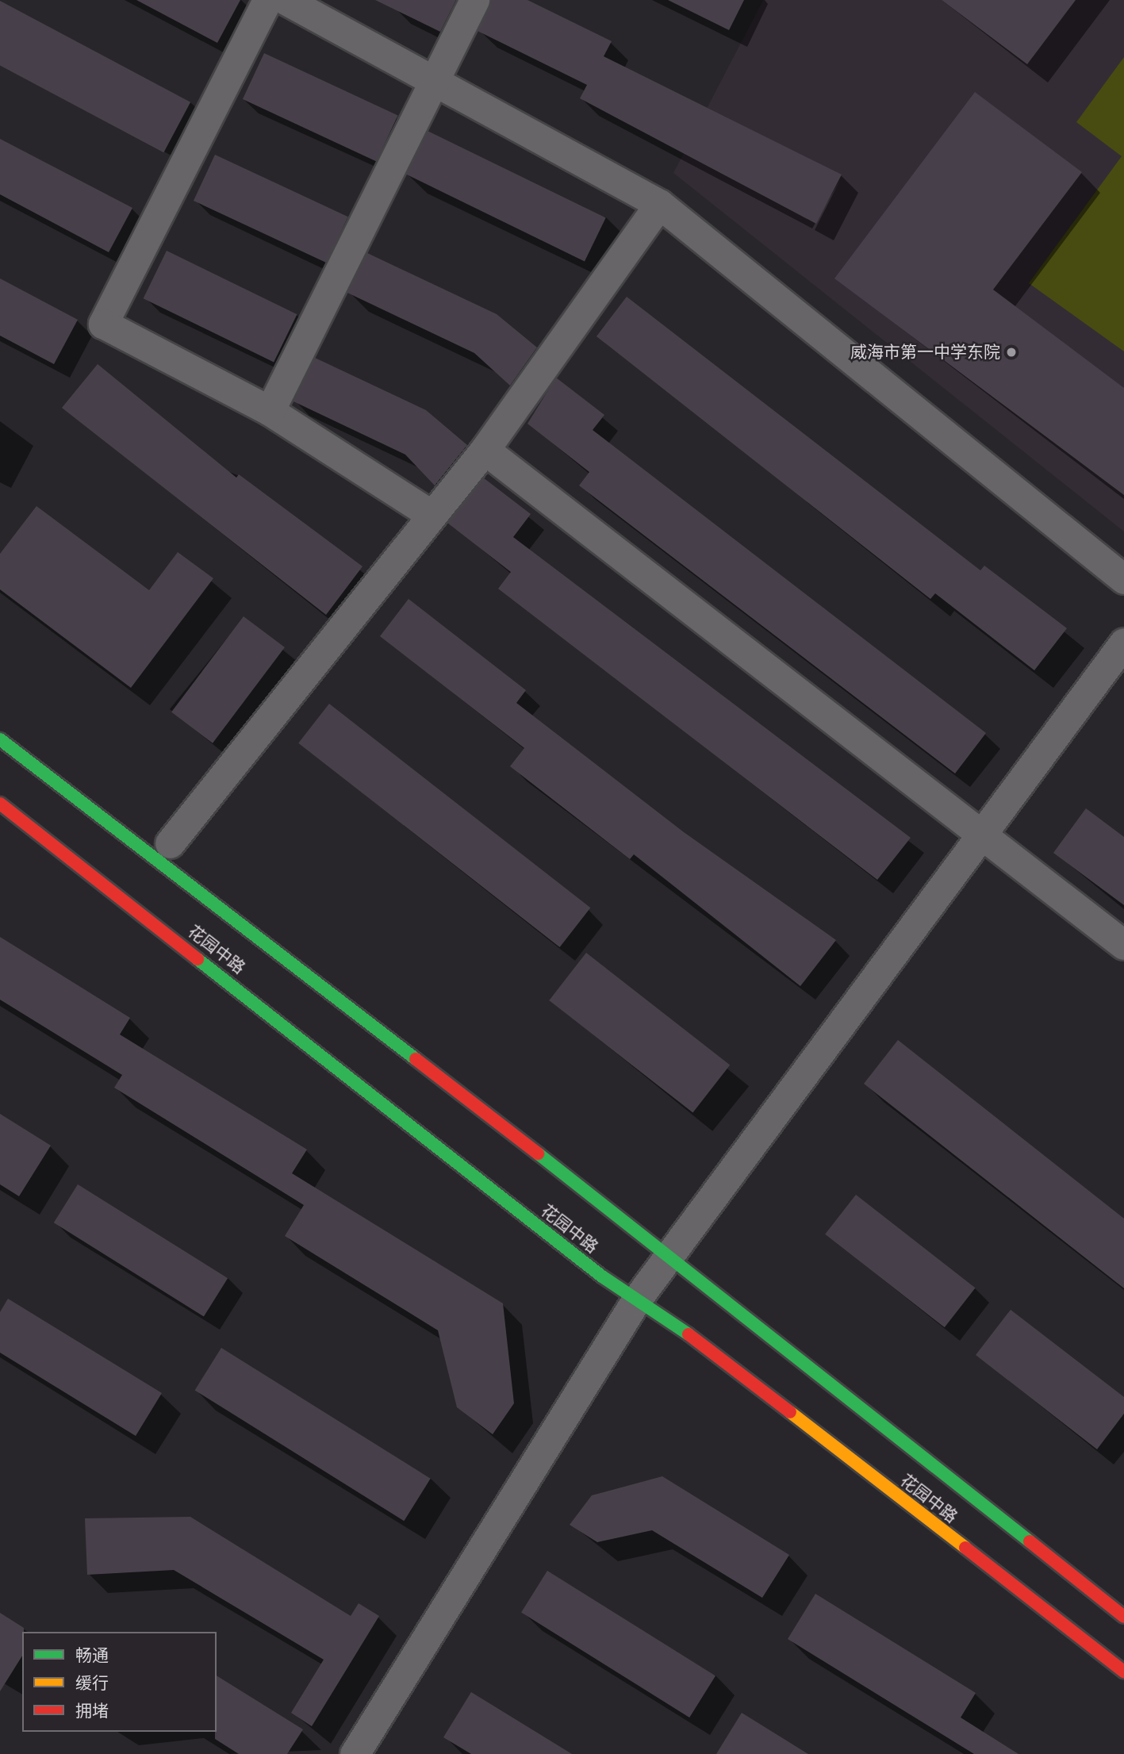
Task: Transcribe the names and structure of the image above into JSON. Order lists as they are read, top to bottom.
{
  "streets": {
    "main road": ["花园中路"]
  },
  "places": ["威海市第一中学东院"],
  "legend": ["畅通", "缓行", "拥堵"]
}
